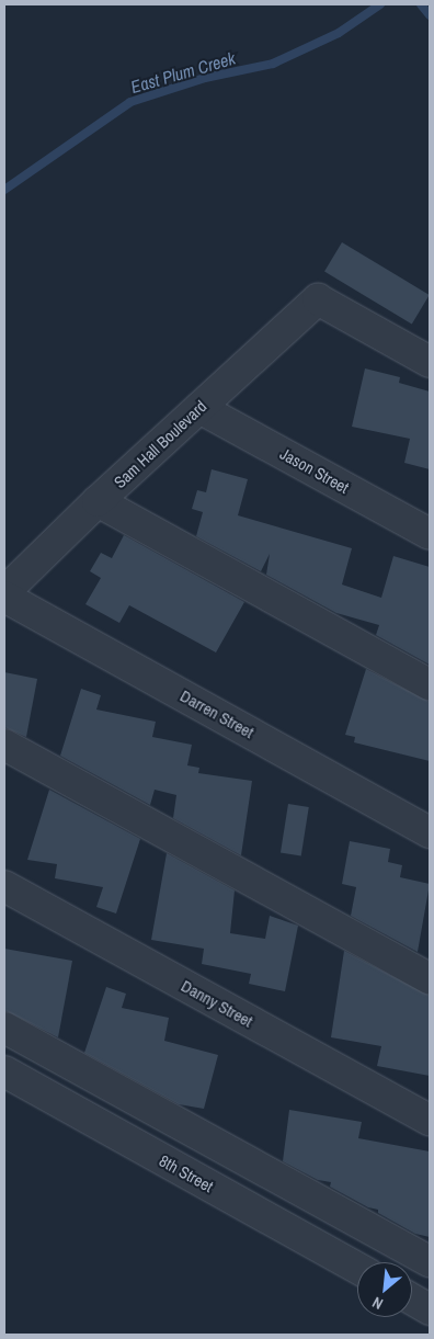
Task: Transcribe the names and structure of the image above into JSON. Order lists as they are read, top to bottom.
{
  "streets": {
    "street": [
      "Sam Hall Boulevard",
      "Jason Street",
      "Darren Street",
      "Danny Street",
      "8th Street"
    ]
  },
  "crossings": [
    ["Sam Hall Boulevard", "Jason Street"],
    ["Sam Hall Boulevard", "Darren Street"]
  ],
  "water": ["East Plum Creek"],
  "north": "bottom left"
}
